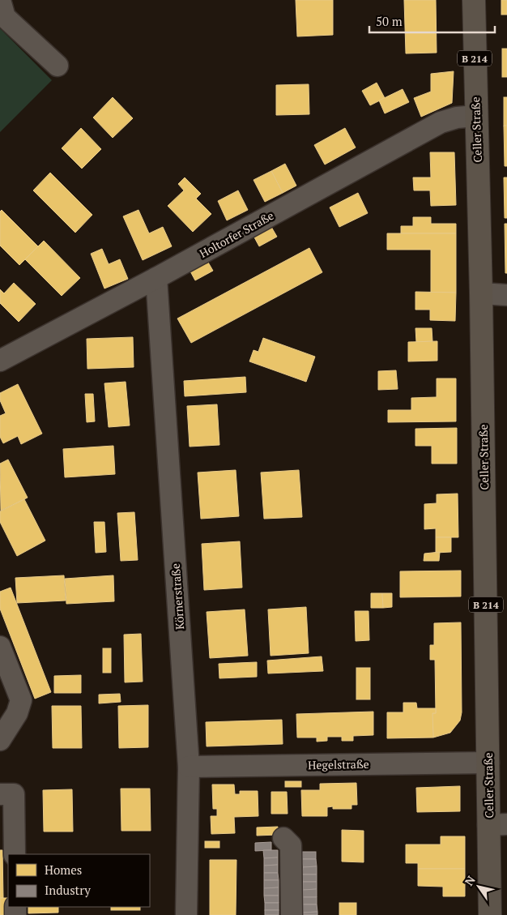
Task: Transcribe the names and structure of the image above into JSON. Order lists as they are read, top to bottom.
{
  "streets": {
    "main road": ["B 214", "Celler Straße"],
    "street": ["Holtorfer Straße", "Körnerstraße", "Hegelstraße"]
  },
  "crossings": [
    ["Celler Straße", "Holtorfer Straße"],
    ["Celler Straße", "Hegelstraße"],
    ["Holtorfer Straße", "Körnerstraße"],
    ["Körnerstraße", "Hegelstraße"]
  ],
  "legend": ["Homes", "Industry"],
  "scale_bar": "50 m",
  "north": "top left"
}
